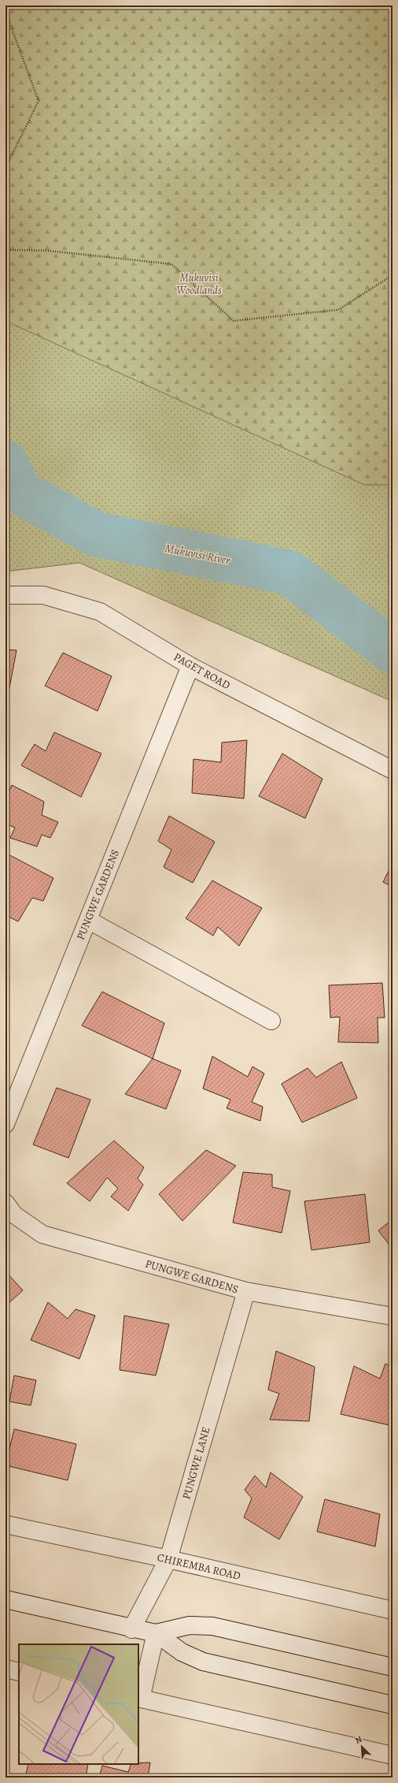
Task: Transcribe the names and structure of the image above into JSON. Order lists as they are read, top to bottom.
{
  "streets": {
    "street": [
      "PAGET ROAD",
      "PUNGWE GARDENS",
      "PUNGWE LANE",
      "CHIREMBA ROAD"
    ]
  },
  "crossings": [
    ["PAGET ROAD", "PUNGWE GARDENS"],
    ["PUNGWE GARDENS", "PUNGWE LANE"],
    ["PUNGWE LANE", "CHIREMBA ROAD"]
  ],
  "water": ["Mukuvisi River"],
  "parks": ["Mukuvisi Woodlands"],
  "north": "top left"
}
